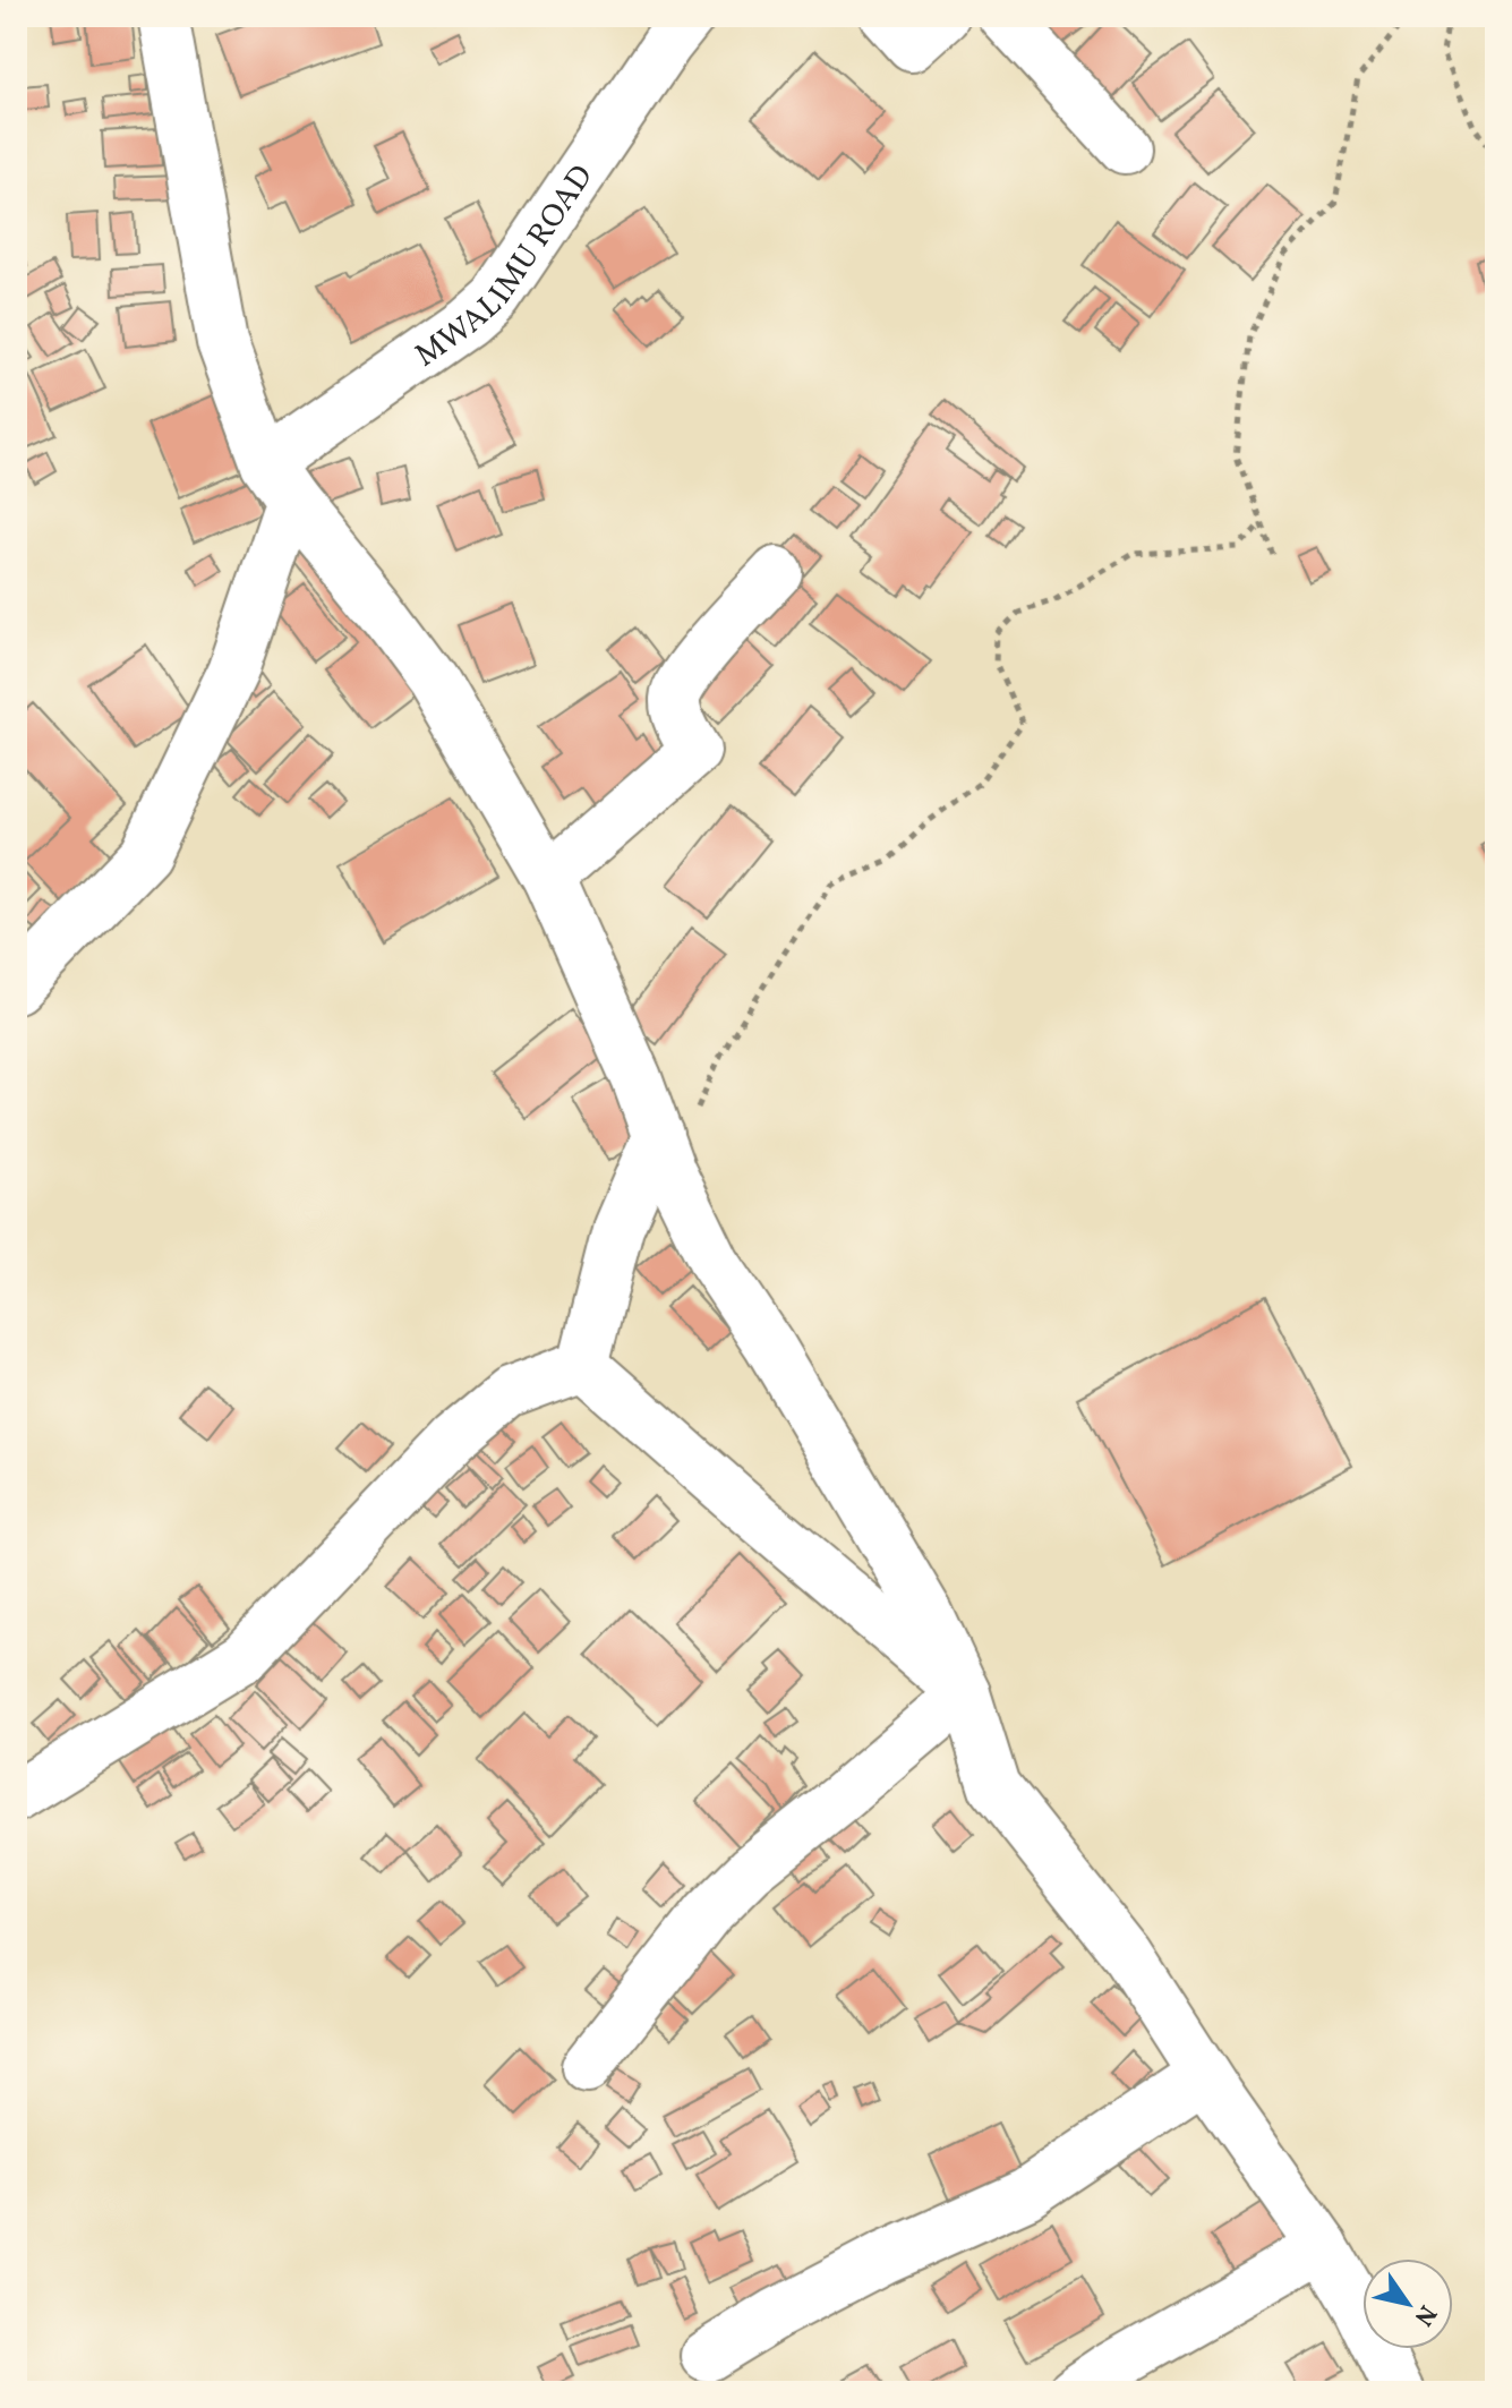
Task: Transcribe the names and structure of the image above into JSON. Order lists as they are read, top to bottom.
{
  "streets": {
    "street": ["MWALIMU ROAD"]
  },
  "north": "bottom right"
}
